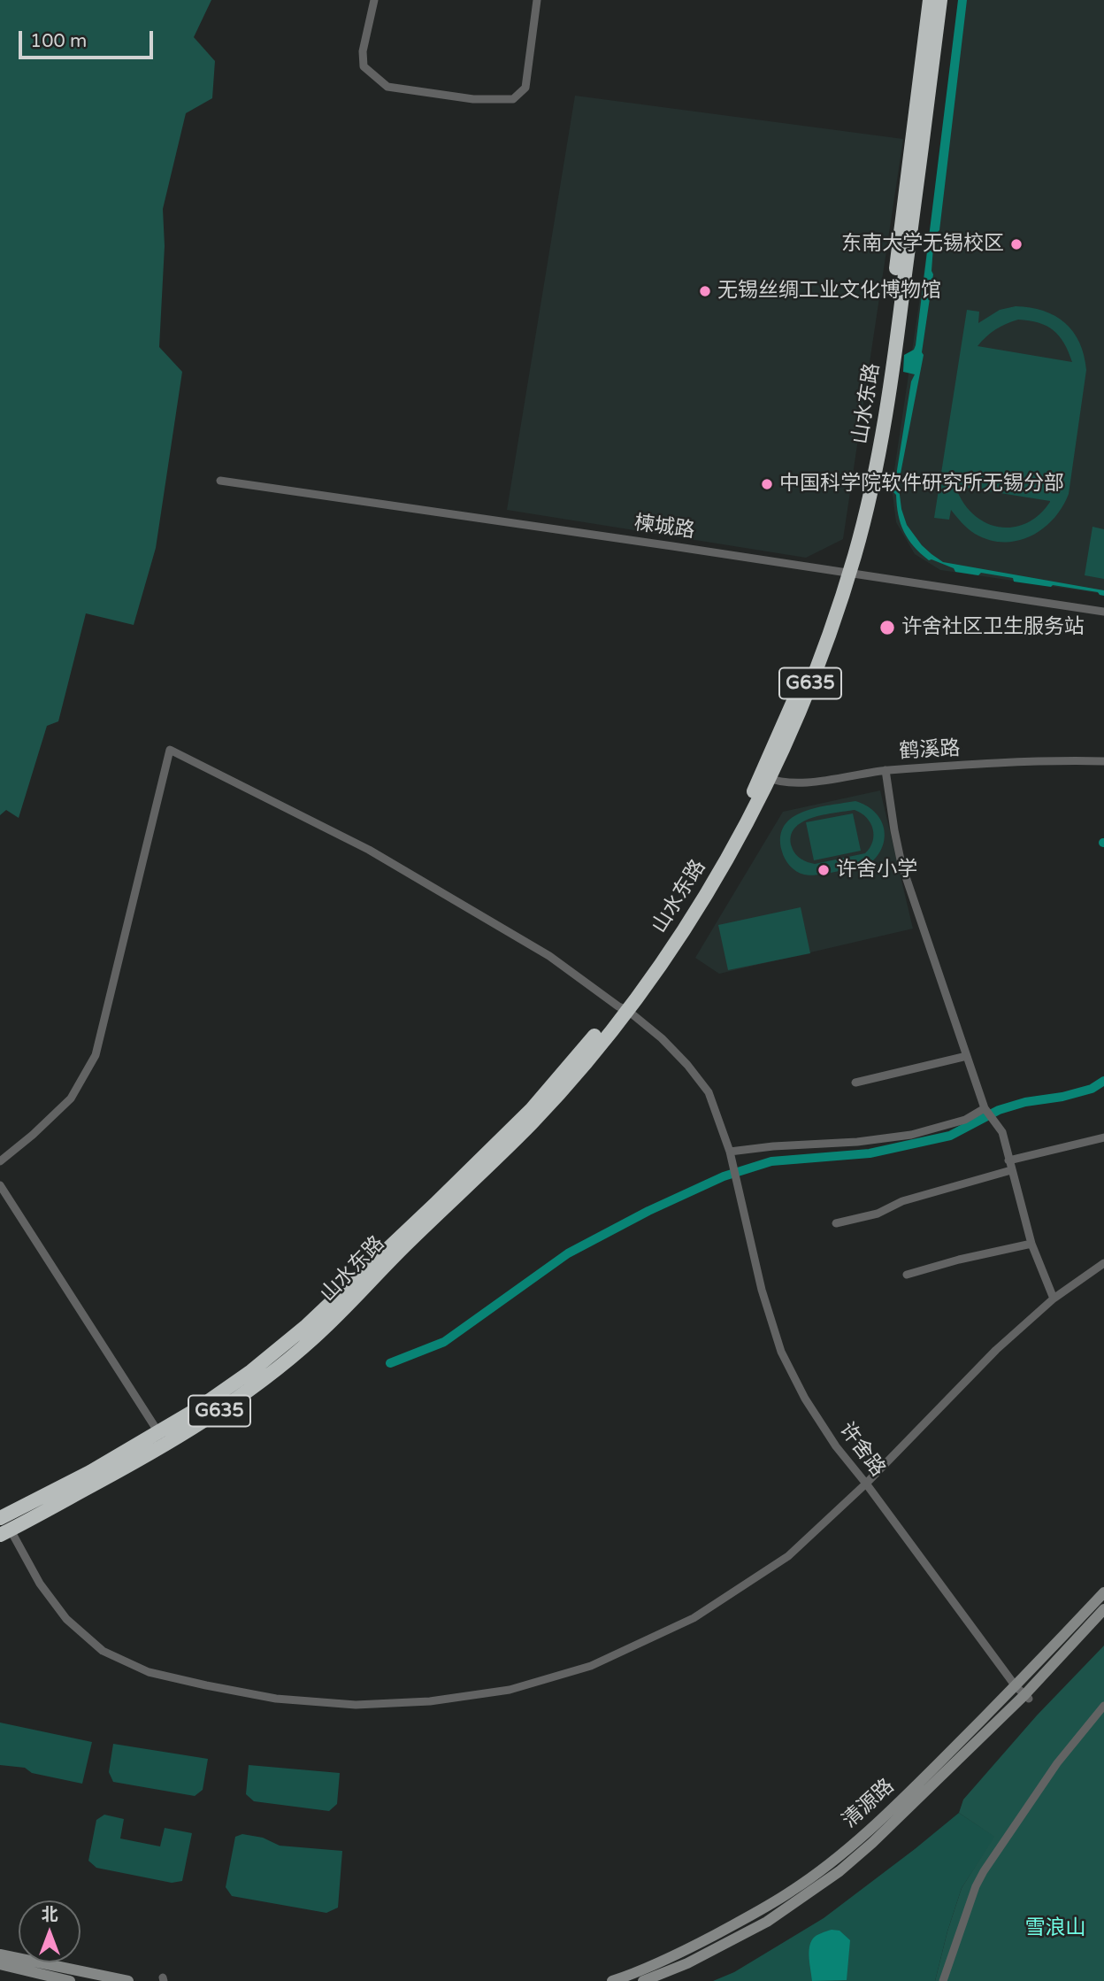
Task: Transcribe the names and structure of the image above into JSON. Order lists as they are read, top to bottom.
{
  "streets": {
    "highway": ["山水东路", "G635"],
    "street": [
      "楝城路",
      "鹤溪路",
      "许舍路",
      "清源路"
    ]
  },
  "crossings": [
    ["山水东路", "楝城路"],
    ["山水东路", "鹤溪路"],
    ["山水东路", "许舍路"],
    ["许舍路", "清源路"]
  ],
  "parks": ["雪浪山"],
  "places": [
    "东南大学无锡校区",
    "无锡丝绸工业文化博物馆",
    "中国科学院软件研究所无锡分部",
    "许舍社区卫生服务站",
    "许舍小学"
  ],
  "scale_bar": "100 m",
  "north": "top"
}
